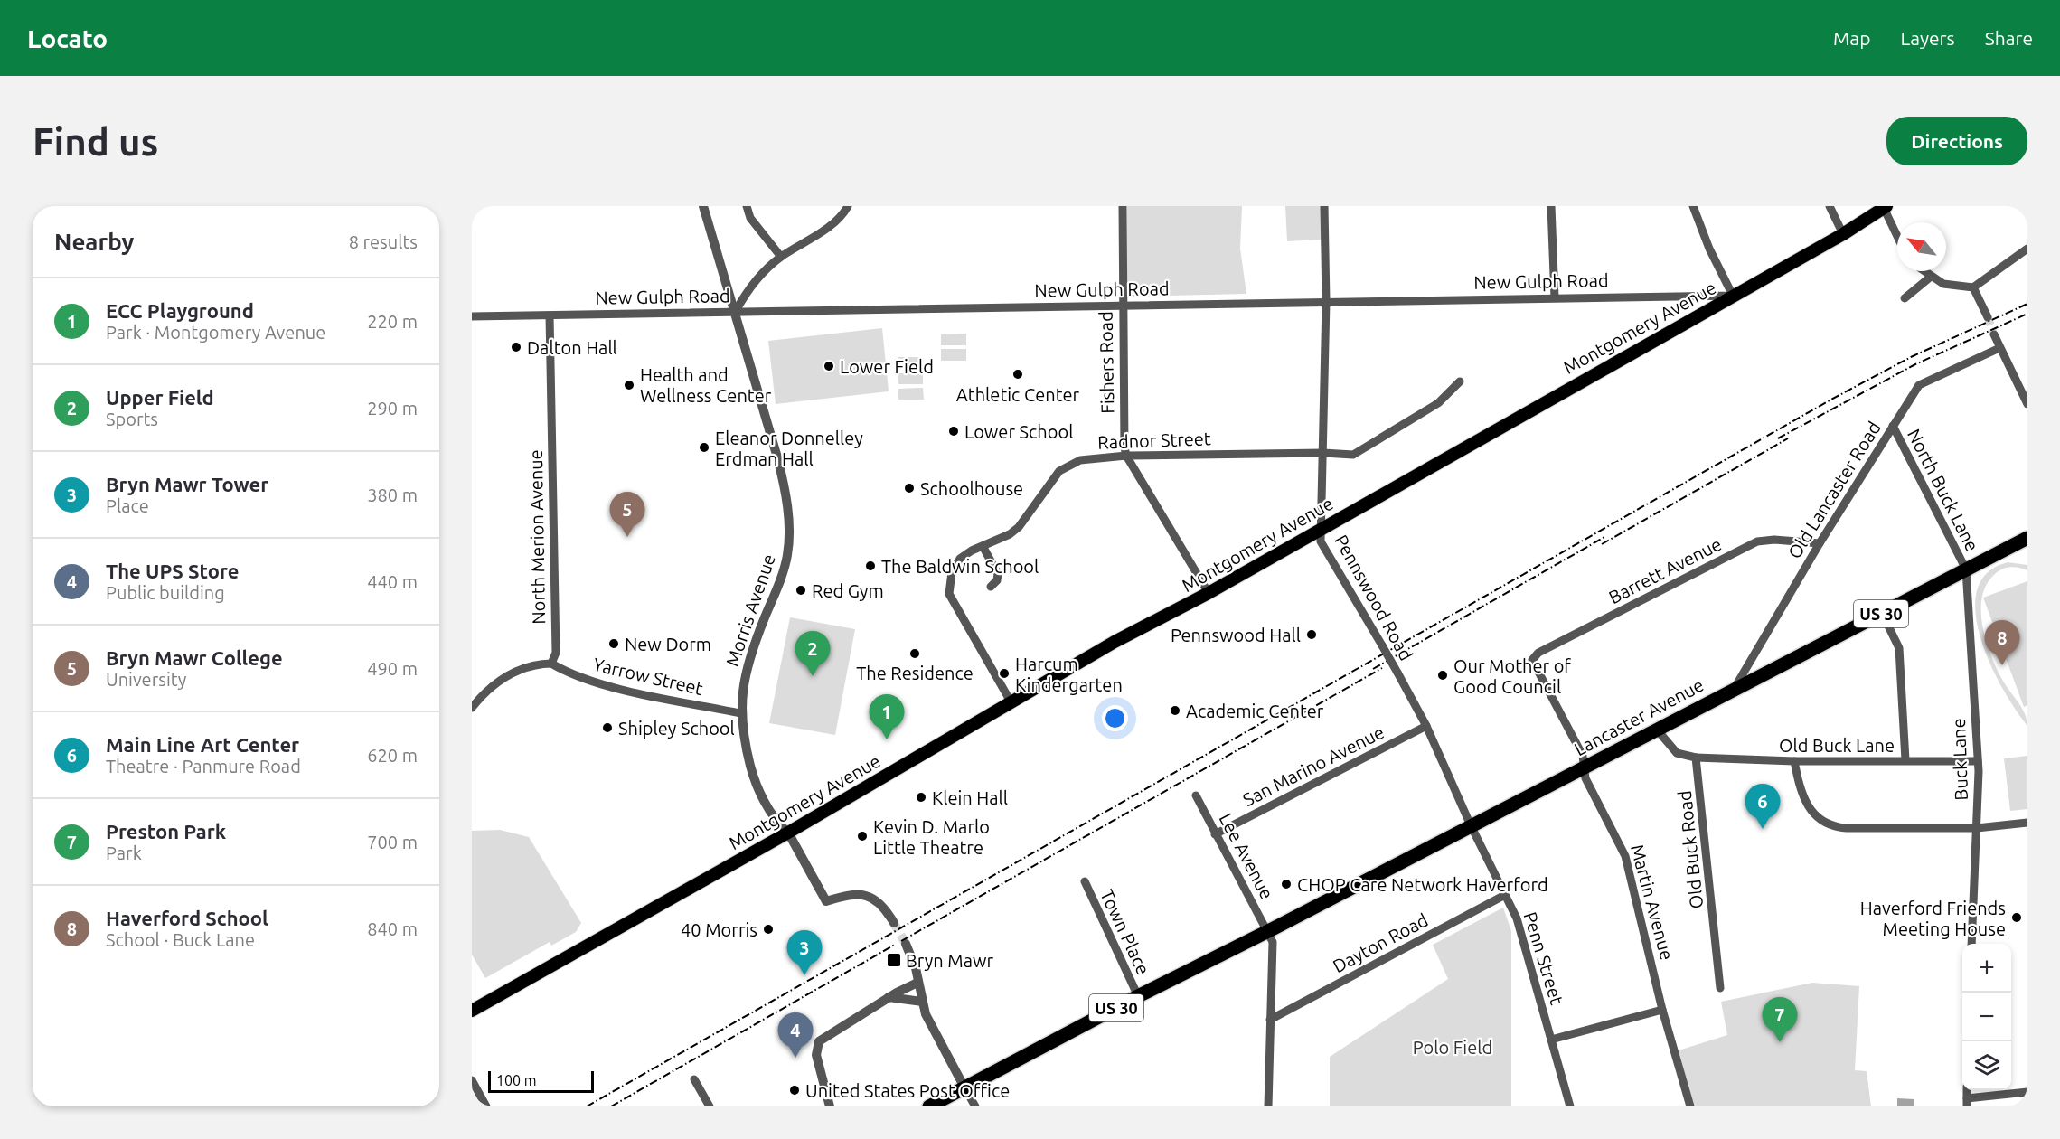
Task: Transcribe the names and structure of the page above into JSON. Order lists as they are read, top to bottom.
{
  "streets": {
    "highway": ["US 30", "Lancaster Avenue"],
    "main road": ["Montgomery Avenue"],
    "street": [
      "New Gulph Road",
      "Fishers Road",
      "Radnor Street",
      "Old Lancaster Road",
      "North Buck Lane",
      "North Merion Avenue",
      "Barrett Avenue",
      "Pennswood Road",
      "Morris Avenue",
      "Yarrow Street",
      "Old Buck Lane",
      "Buck Lane",
      "San Marino Avenue",
      "Old Buck Road",
      "Lee Avenue",
      "Martin Avenue",
      "Town Place",
      "Dayton Road",
      "Penn Street"
    ]
  },
  "crossings": [
    ["New Gulph Road", "Montgomery Avenue"],
    ["New Gulph Road", "Fishers Road"],
    ["New Gulph Road", "North Merion Avenue"],
    ["New Gulph Road", "Pennswood Road"],
    ["New Gulph Road", "Morris Avenue"],
    ["Montgomery Avenue", "Fishers Road"],
    ["Montgomery Avenue", "Radnor Street"],
    ["Montgomery Avenue", "Pennswood Road"],
    ["Montgomery Avenue", "Morris Avenue"],
    ["Fishers Road", "Radnor Street"],
    ["Radnor Street", "Pennswood Road"],
    ["Old Lancaster Road", "North Buck Lane"],
    ["Old Lancaster Road", "Barrett Avenue"],
    ["Old Lancaster Road", "Lancaster Avenue"],
    ["North Buck Lane", "Lancaster Avenue"],
    ["North Buck Lane", "Buck Lane"],
    ["North Merion Avenue", "Yarrow Street"],
    ["Barrett Avenue", "Martin Avenue"],
    ["Pennswood Road", "Lancaster Avenue"],
    ["Pennswood Road", "San Marino Avenue"],
    ["Pennswood Road", "Penn Street"],
    ["Morris Avenue", "Yarrow Street"],
    ["US 30", "Lancaster Avenue"],
    ["US 30", "Lee Avenue"],
    ["US 30", "Town Place"],
    ["Lancaster Avenue", "Buck Lane"],
    ["Lancaster Avenue", "Lee Avenue"],
    ["Lancaster Avenue", "Martin Avenue"],
    ["Lancaster Avenue", "Penn Street"],
    ["Old Buck Lane", "Buck Lane"],
    ["Old Buck Lane", "Old Buck Road"],
    ["San Marino Avenue", "Lee Avenue"],
    ["Dayton Road", "Penn Street"]
  ],
  "parks": ["Polo Field"],
  "places": {
    "other": [
      "Dalton Hall",
      "Lower Field",
      "Athletic Center",
      "Health and Wellness Center",
      "Lower School",
      "Eleanor Donnelley Erdman Hall",
      "Schoolhouse",
      "The Baldwin School",
      "Red Gym",
      "Pennswood Hall",
      "New Dorm",
      "The Residence",
      "Harcum Kindergarten",
      "Our Mother of Good Council",
      "Academic Center",
      "Shipley School",
      "Klein Hall",
      "Kevin D. Marlo Little Theatre",
      "CHOP Care Network Haverford",
      "Haverford Friends Meeting House",
      "40 Morris",
      "United States Post Office"
    ],
    "transit": ["Bryn Mawr"]
  },
  "scale_bar": "100 m",
  "north": "top left",
  "page": {
    "header": "Locato",
    "nav": ["Map", "Layers", "Share"],
    "buttons": "Directions",
    "title": "Find us",
    "heading": ["Nearby", "8 results"],
    "list": [
      {
        "mark": "1",
        "name": "ECC Playground",
        "note": "Park · Montgomery Avenue",
        "value": "220 m"
      },
      {
        "mark": "2",
        "name": "Upper Field",
        "note": "Sports",
        "value": "290 m"
      },
      {
        "mark": "3",
        "name": "Bryn Mawr Tower",
        "note": "Place",
        "value": "380 m"
      },
      {
        "mark": "4",
        "name": "The UPS Store",
        "note": "Public building",
        "value": "440 m"
      },
      {
        "mark": "5",
        "name": "Bryn Mawr College",
        "note": "University",
        "value": "490 m"
      },
      {
        "mark": "6",
        "name": "Main Line Art Center",
        "note": "Theatre · Panmure Road",
        "value": "620 m"
      },
      {
        "mark": "7",
        "name": "Preston Park",
        "note": "Park",
        "value": "700 m"
      },
      {
        "mark": "8",
        "name": "Haverford School",
        "note": "School · Buck Lane",
        "value": "840 m"
      }
    ],
    "pins": [
      "5",
      "8",
      "2",
      "1",
      "6",
      "3",
      "7",
      "4"
    ],
    "map_buttons": ["+", "−"],
    "scale": "100 m"
  }
}
